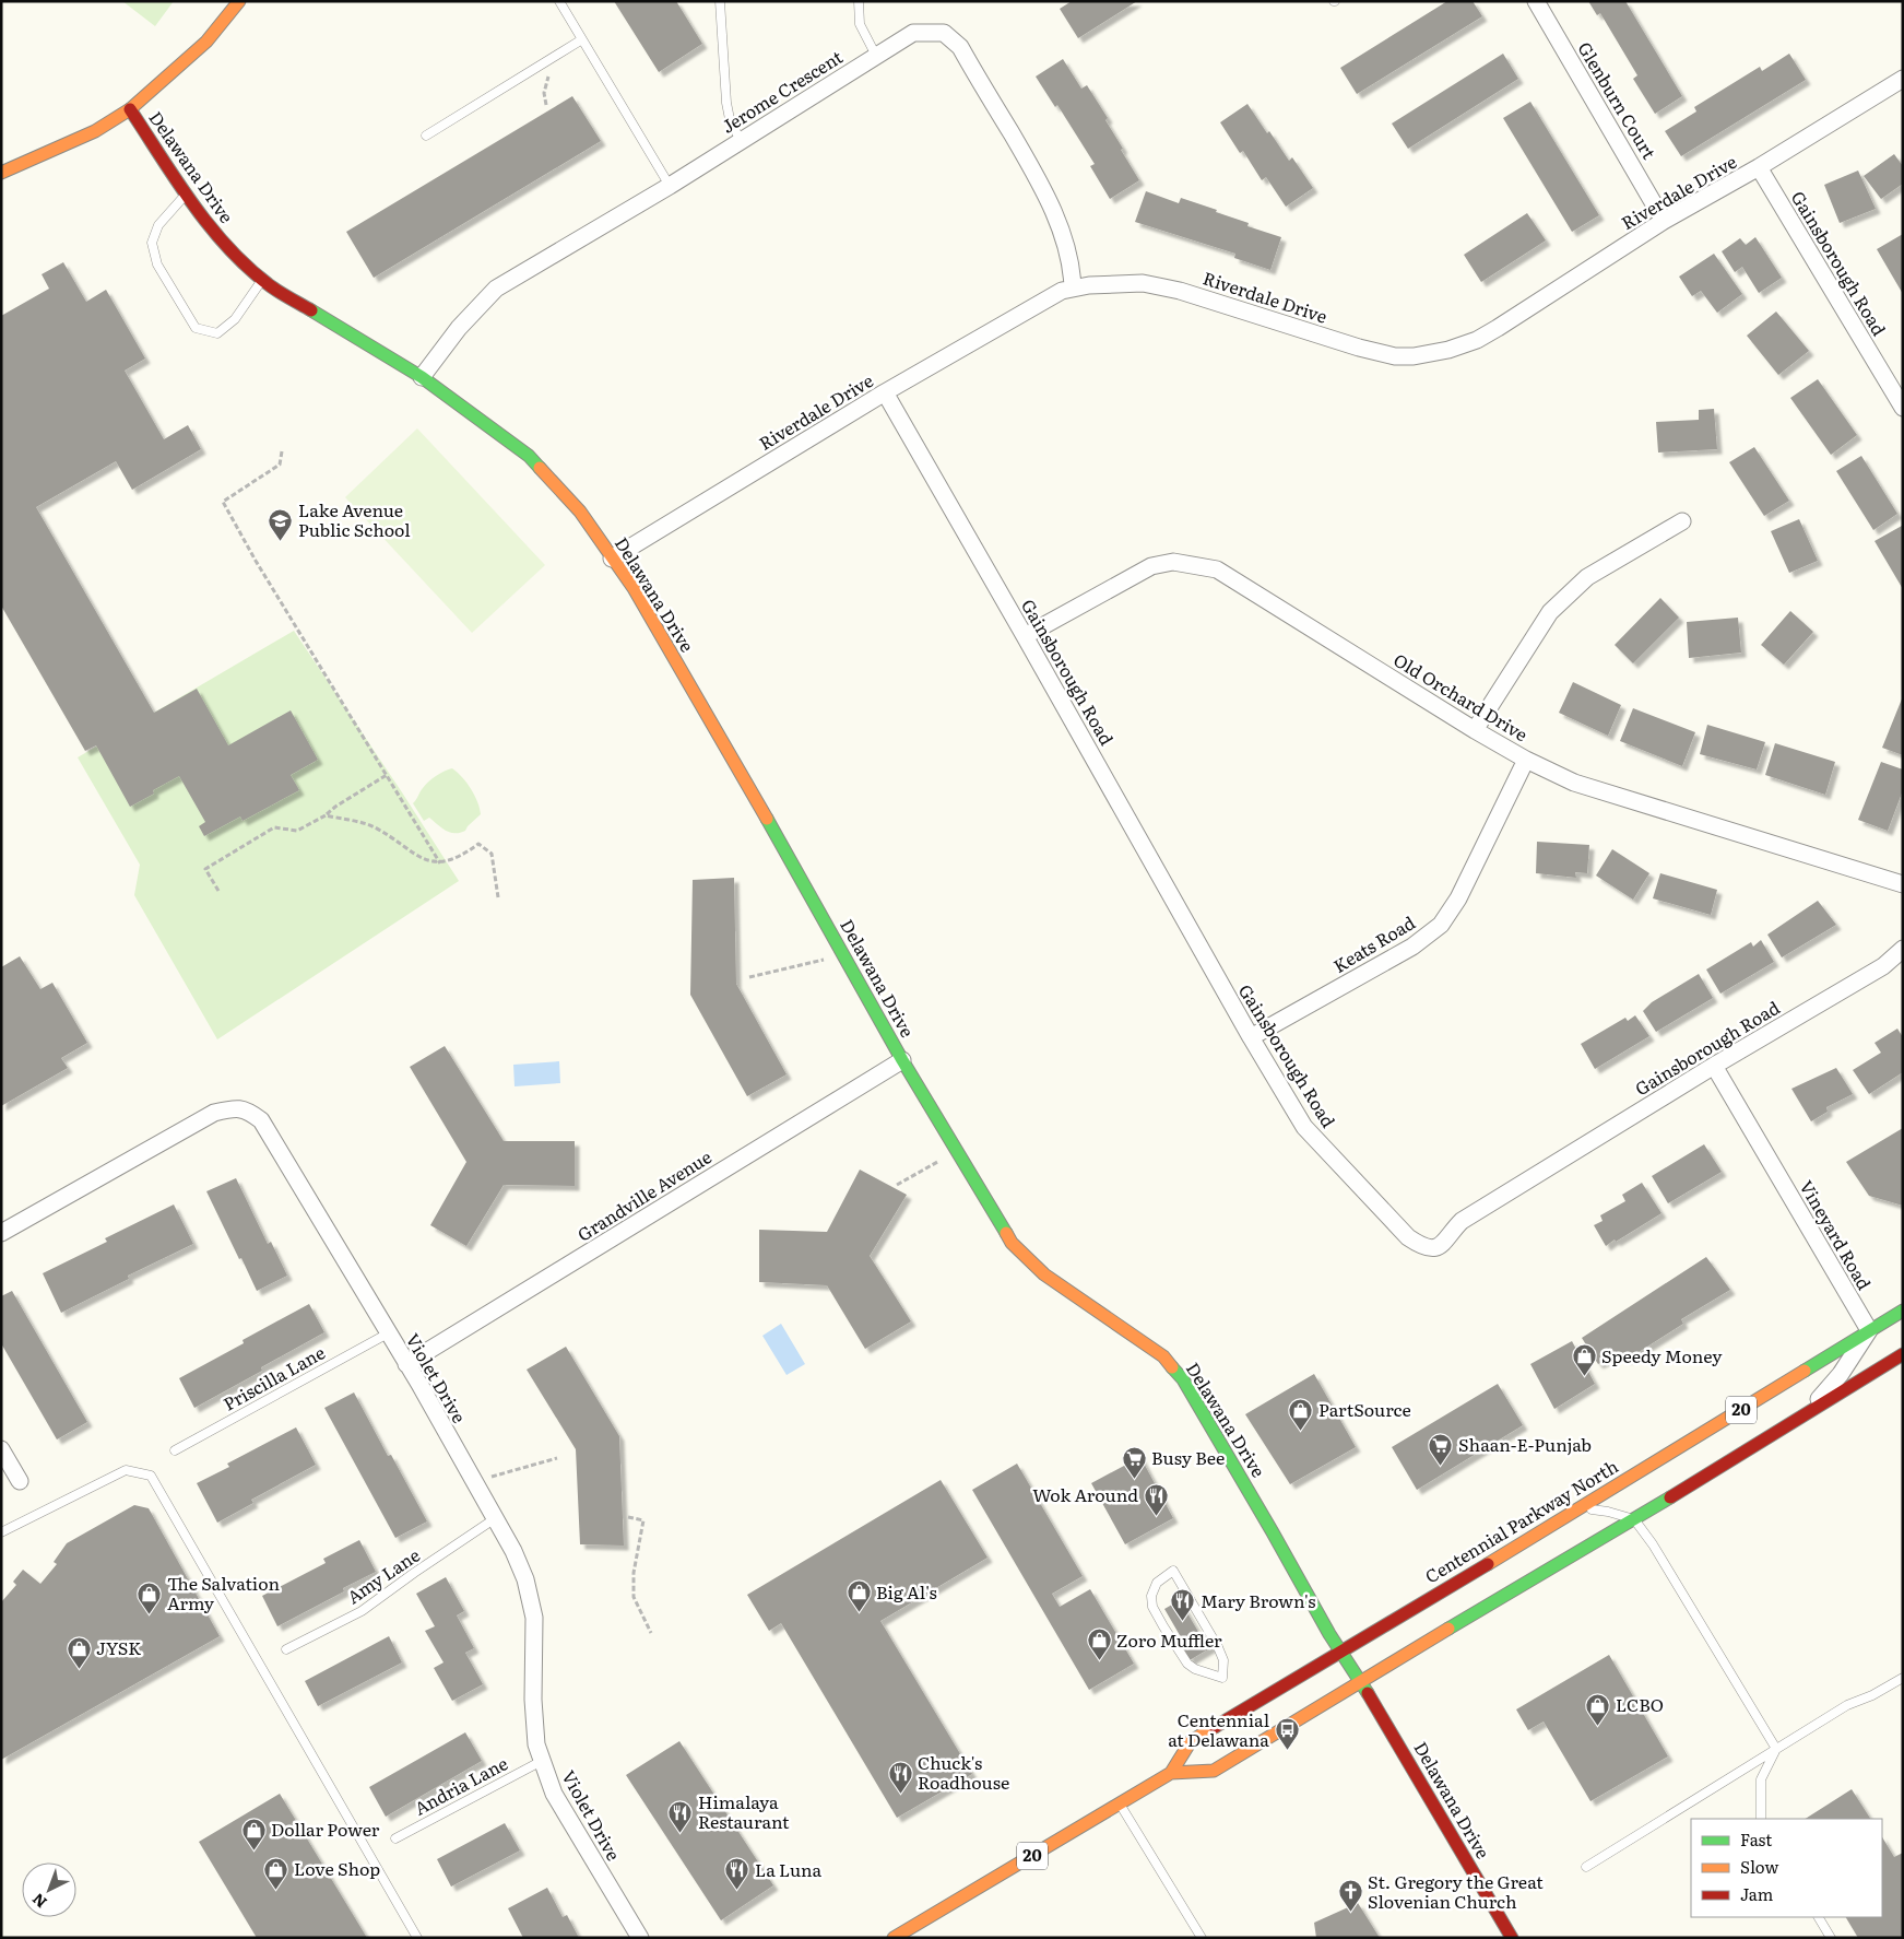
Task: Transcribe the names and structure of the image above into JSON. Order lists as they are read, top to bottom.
{
  "streets": {
    "street": [
      "Jerome Crescent",
      "Glenburn Court",
      "Delawana Drive",
      "Riverdale Drive",
      "Gainsborough Road",
      "Old Orchard Drive",
      "Keats Road",
      "Grandville Avenue",
      "Vineyard Road",
      "Violet Drive",
      "20",
      "Centennial Parkway North"
    ],
    "lane": ["Priscilla Lane", "Amy Lane", "Andria Lane"]
  },
  "crossings": [
    ["Jerome Crescent", "Delawana Drive"],
    ["Jerome Crescent", "Riverdale Drive"],
    ["Glenburn Court", "Riverdale Drive"],
    ["Delawana Drive", "Riverdale Drive"],
    ["Delawana Drive", "Grandville Avenue"],
    ["Delawana Drive", "Centennial Parkway North"],
    ["Riverdale Drive", "Gainsborough Road"],
    ["Gainsborough Road", "Old Orchard Drive"],
    ["Gainsborough Road", "Keats Road"],
    ["Gainsborough Road", "Vineyard Road"],
    ["Old Orchard Drive", "Keats Road"],
    ["Grandville Avenue", "Violet Drive"],
    ["Vineyard Road", "Centennial Parkway North"],
    ["Priscilla Lane", "Violet Drive"],
    ["Violet Drive", "Amy Lane"],
    ["Violet Drive", "Andria Lane"]
  ],
  "places": {
    "school or university": ["Lake Avenue Public School"],
    "shop": [
      "Speedy Money",
      "PartSource",
      "Big Al's",
      "The Salvation Army",
      "Zoro Muffler",
      "JYSK",
      "LCBO",
      "Dollar Power",
      "Love Shop"
    ],
    "supermarket": ["Shaan-E-Punjab", "Busy Bee"],
    "restaurant": [
      "Wok Around",
      "Mary Brown's",
      "Chuck's Roadhouse",
      "Himalaya Restaurant",
      "La Luna"
    ],
    "bus stop": ["Centennial at Delawana"],
    "church": ["St. Gregory the Great Slovenian Church"]
  },
  "legend": ["Fast", "Slow", "Jam"],
  "north": "bottom left"
}
